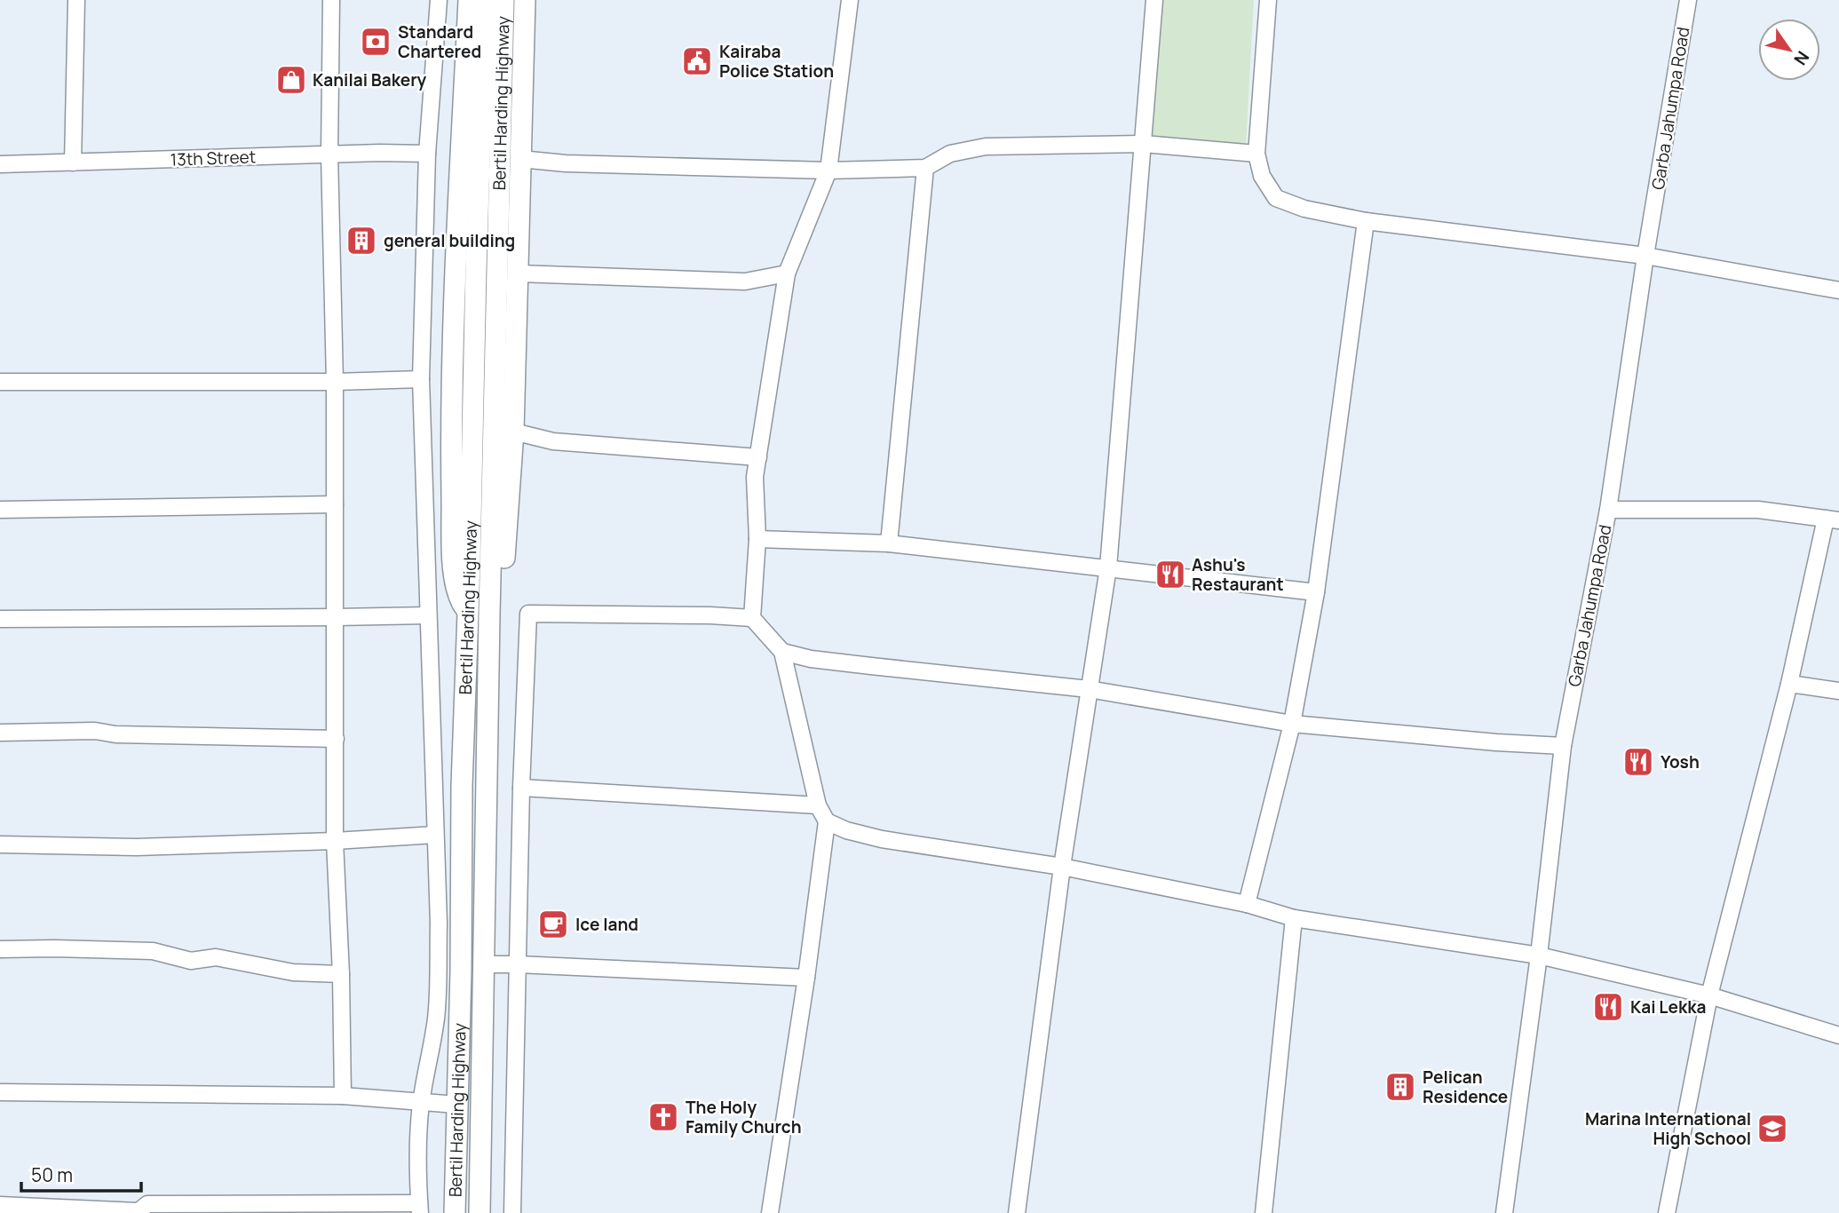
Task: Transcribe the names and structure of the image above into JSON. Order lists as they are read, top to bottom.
{
  "streets": {
    "main road": ["Bertil Harding Highway"],
    "street": ["Garba Jahumpa Road", "13th Street"]
  },
  "places": {
    "bank": ["Standard Chartered"],
    "public building": ["Kairaba Police Station"],
    "shop": ["Kanilai Bakery"],
    "building": ["general building", "Pelican Residence"],
    "restaurant": ["Ashu's Restaurant", "Yosh", "Kai Lekka"],
    "cafe": ["Ice land"],
    "church": ["The Holy Family Church"],
    "school or university": ["Marina International High School"]
  },
  "scale_bar": "50 m",
  "north": "bottom right"
}
